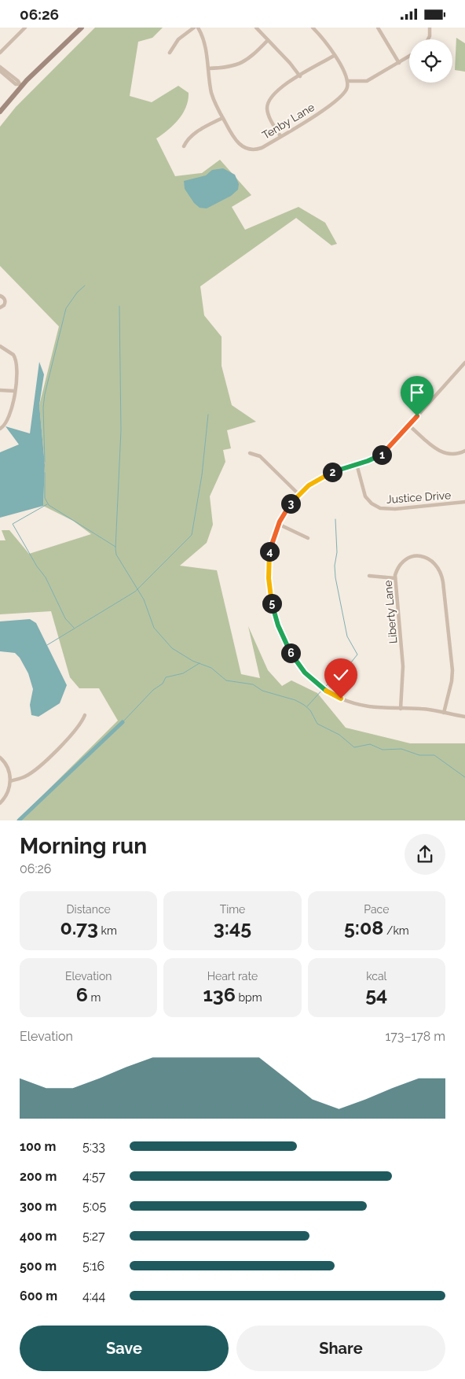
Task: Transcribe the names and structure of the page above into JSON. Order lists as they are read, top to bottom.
{
  "streets": {
    "street": ["Tenby Lane", "Justice Drive", "Liberty Lane"]
  },
  "page": {
    "status": "06:26",
    "pins": [
      "1",
      "2",
      "3",
      "4",
      "5",
      "6"
    ],
    "heading": ["Morning run", "06:26"],
    "stats": [
      ["Distance", "0.73 km"],
      ["Time", "3:45"],
      ["Pace", "5:08 /km"],
      ["Elevation", "6 m"],
      ["Heart rate", "136 bpm"],
      ["kcal", "54"]
    ],
    "chart": ["Elevation", "173–178 m"],
    "list": [
      {
        "name": "100 m",
        "note": "5:33"
      },
      {
        "name": "200 m",
        "note": "4:57"
      },
      {
        "name": "300 m",
        "note": "5:05"
      },
      {
        "name": "400 m",
        "note": "5:27"
      },
      {
        "name": "500 m",
        "note": "5:16"
      },
      {
        "name": "600 m",
        "note": "4:44"
      }
    ],
    "buttons": ["Save", "Share"]
  }
}
